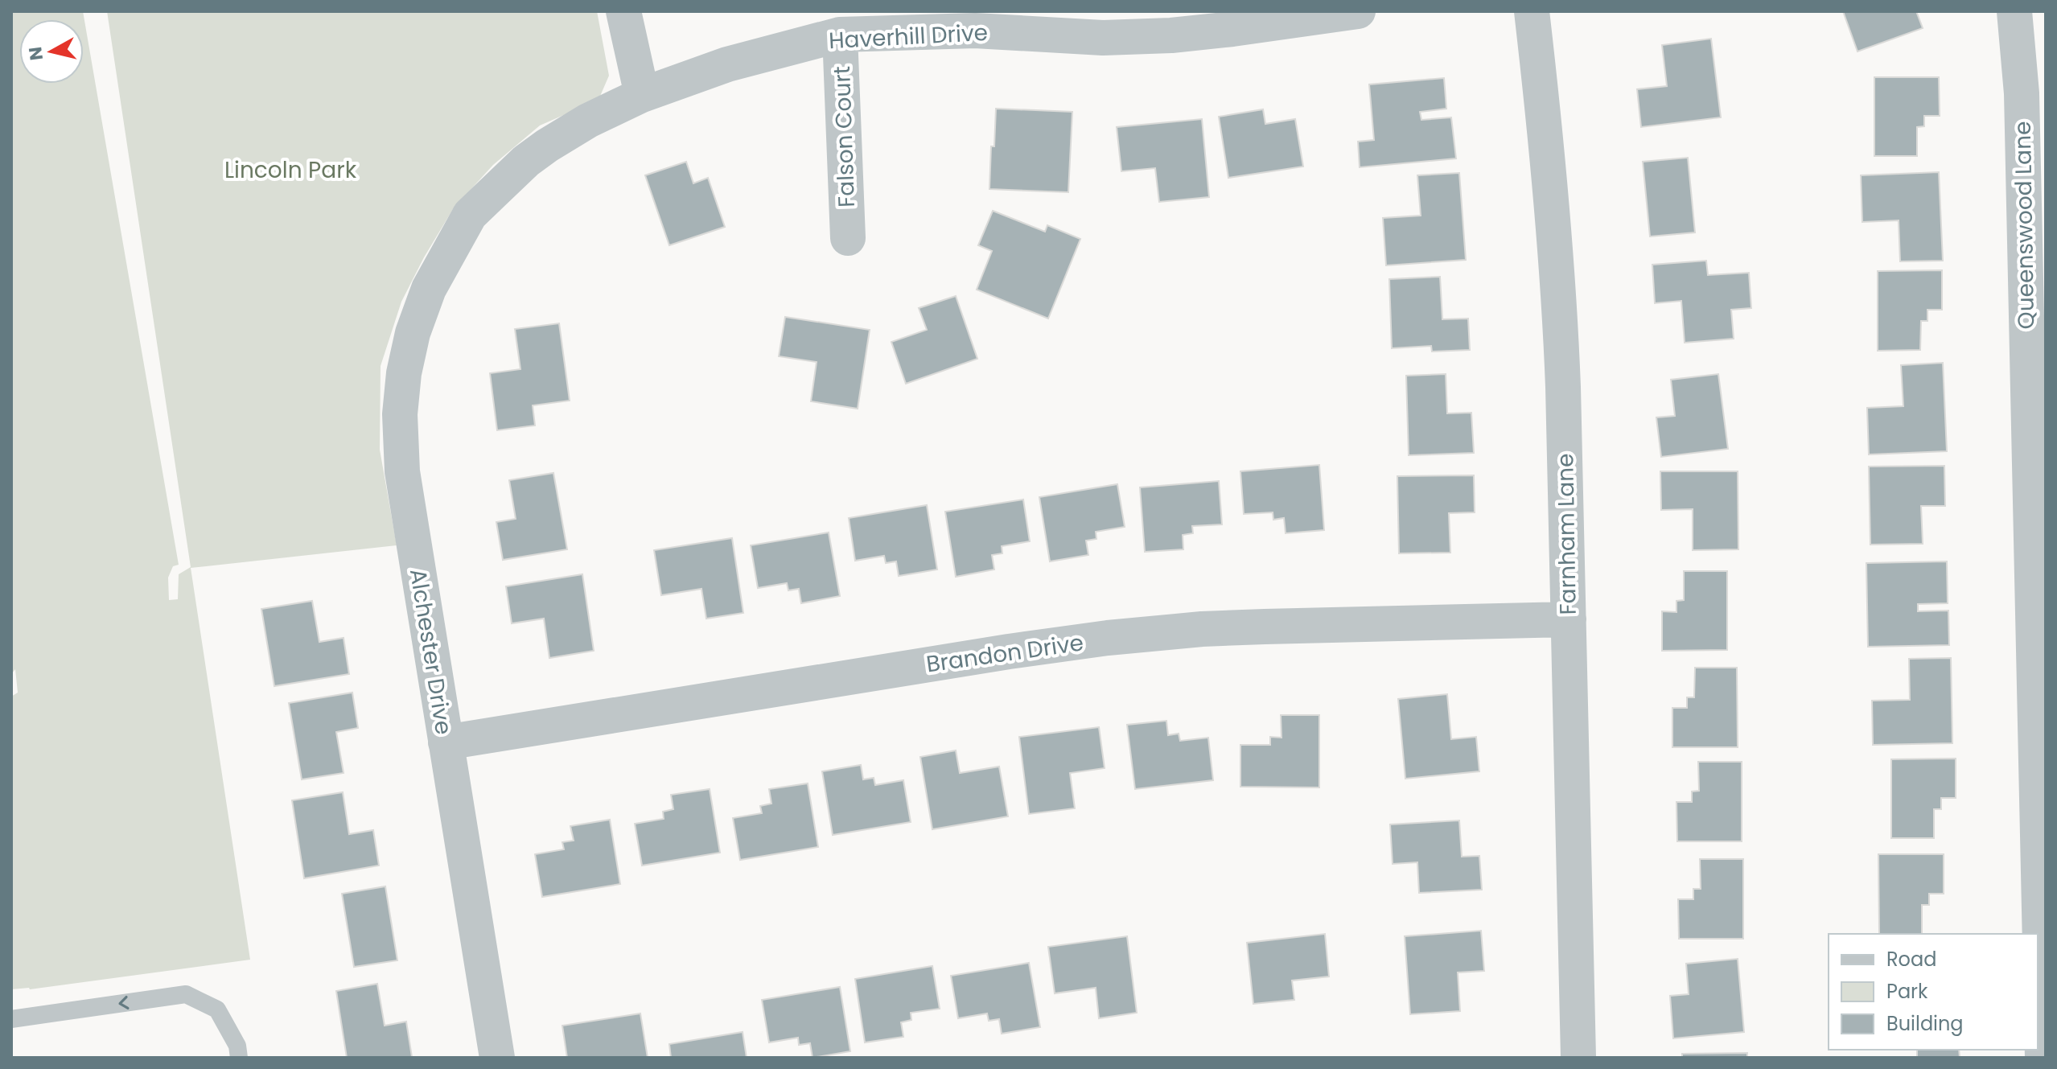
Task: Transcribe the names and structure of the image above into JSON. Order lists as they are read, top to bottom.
{
  "streets": {
    "street": [
      "Haverhill Drive",
      "Falson Court",
      "Queenswood Lane",
      "Farnham Lane",
      "Alchester Drive",
      "Brandon Drive"
    ]
  },
  "crossings": [
    ["Haverhill Drive", "Falson Court"],
    ["Haverhill Drive", "Alchester Drive"],
    ["Farnham Lane", "Brandon Drive"],
    ["Alchester Drive", "Brandon Drive"]
  ],
  "parks": ["Lincoln Park"],
  "legend": ["Road", "Park", "Building"],
  "north": "left"
}
